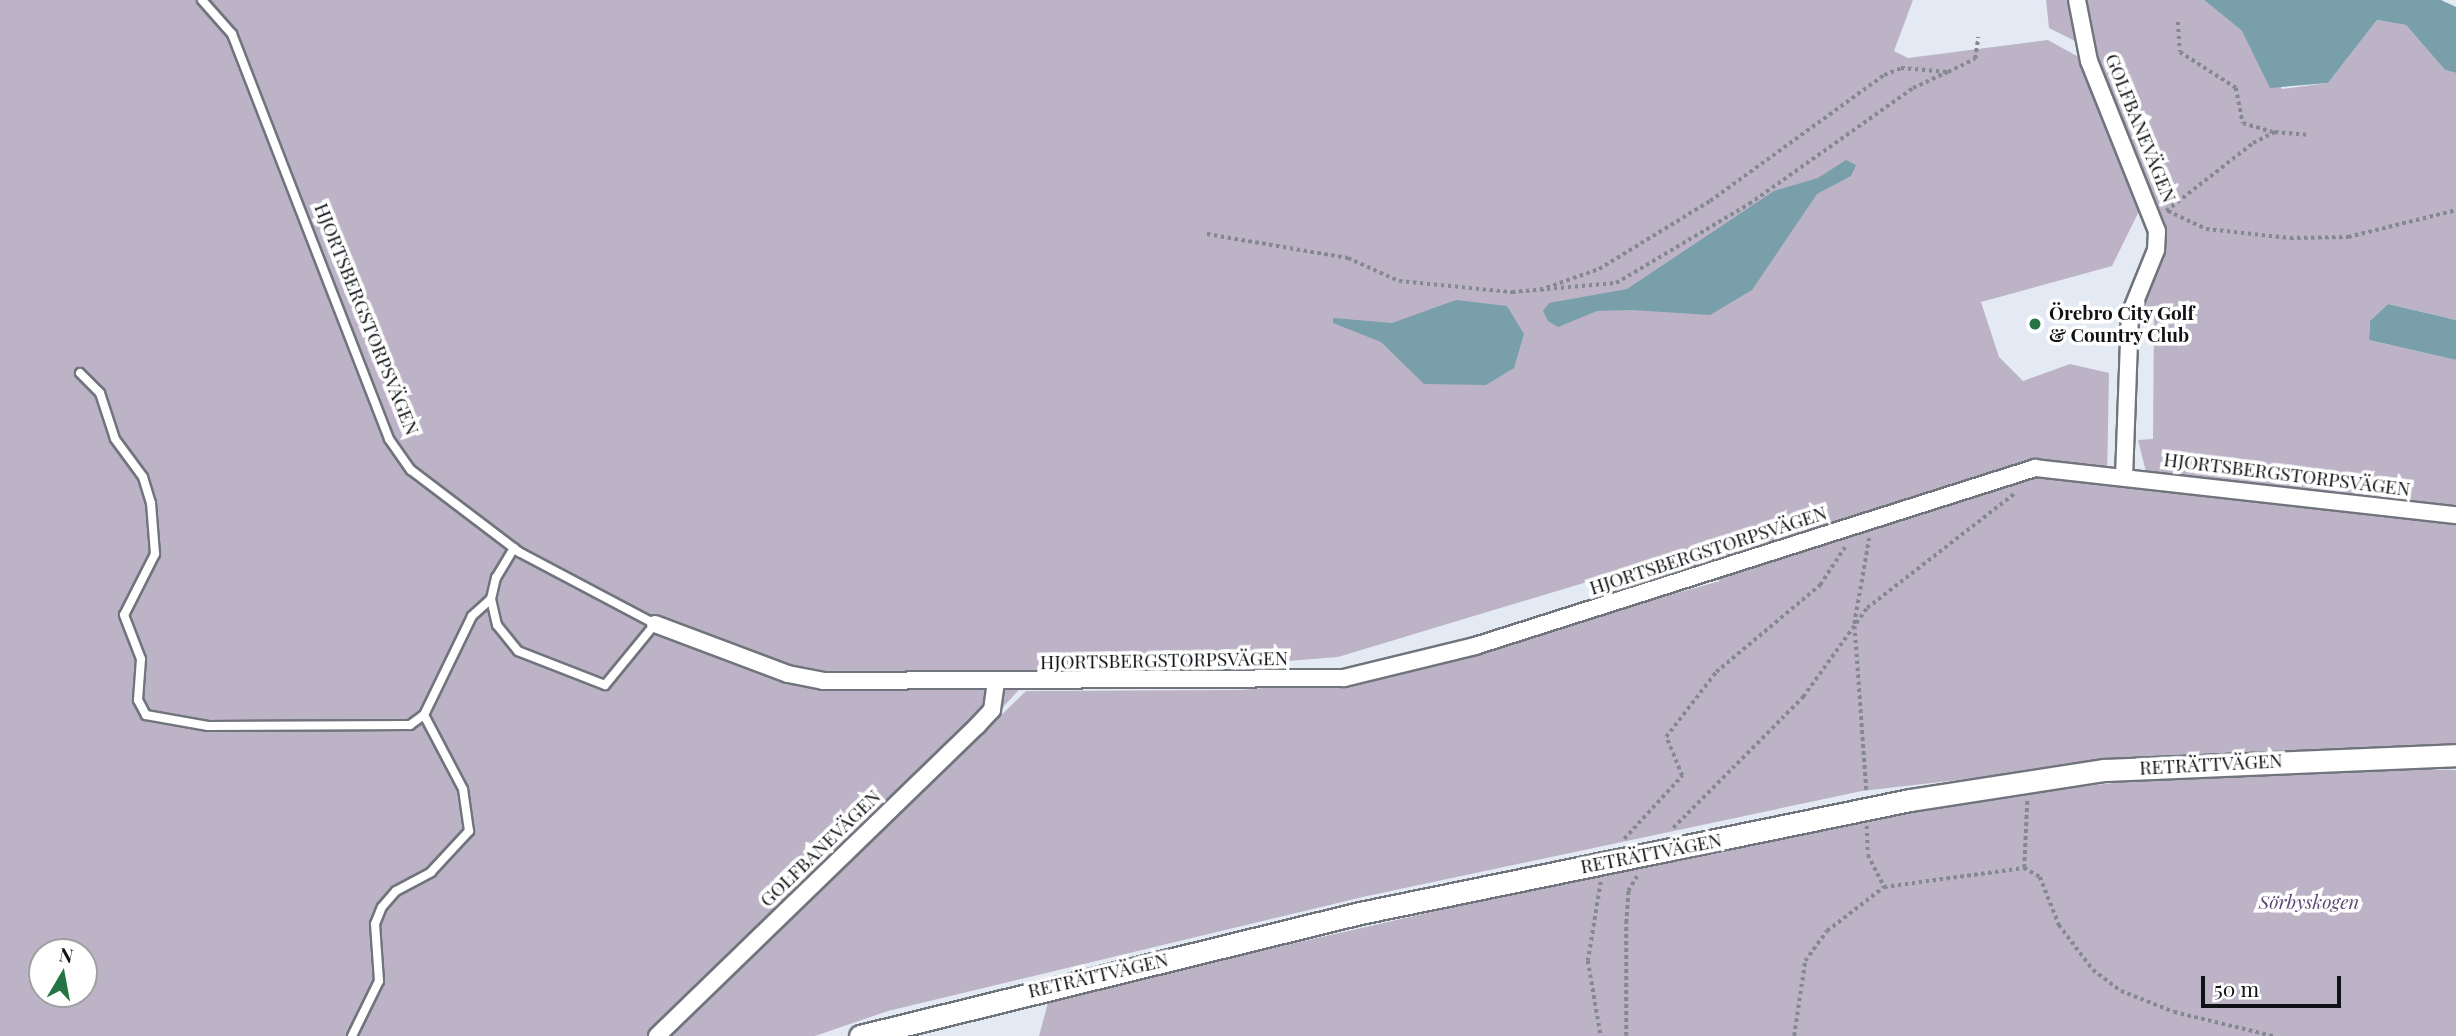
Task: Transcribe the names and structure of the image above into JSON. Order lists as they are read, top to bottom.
{
  "streets": {
    "street": ["GOLFBANEVÄGEN", "HJORTSBERGSTORPSVÄGEN", "RETRÄTTVÄGEN"]
  },
  "crossings": [
    ["GOLFBANEVÄGEN", "HJORTSBERGSTORPSVÄGEN"]
  ],
  "parks": ["Sörbyskogen"],
  "places": ["Örebro City Golf & Country Club"],
  "scale_bar": "50 m",
  "north": "top"
}
